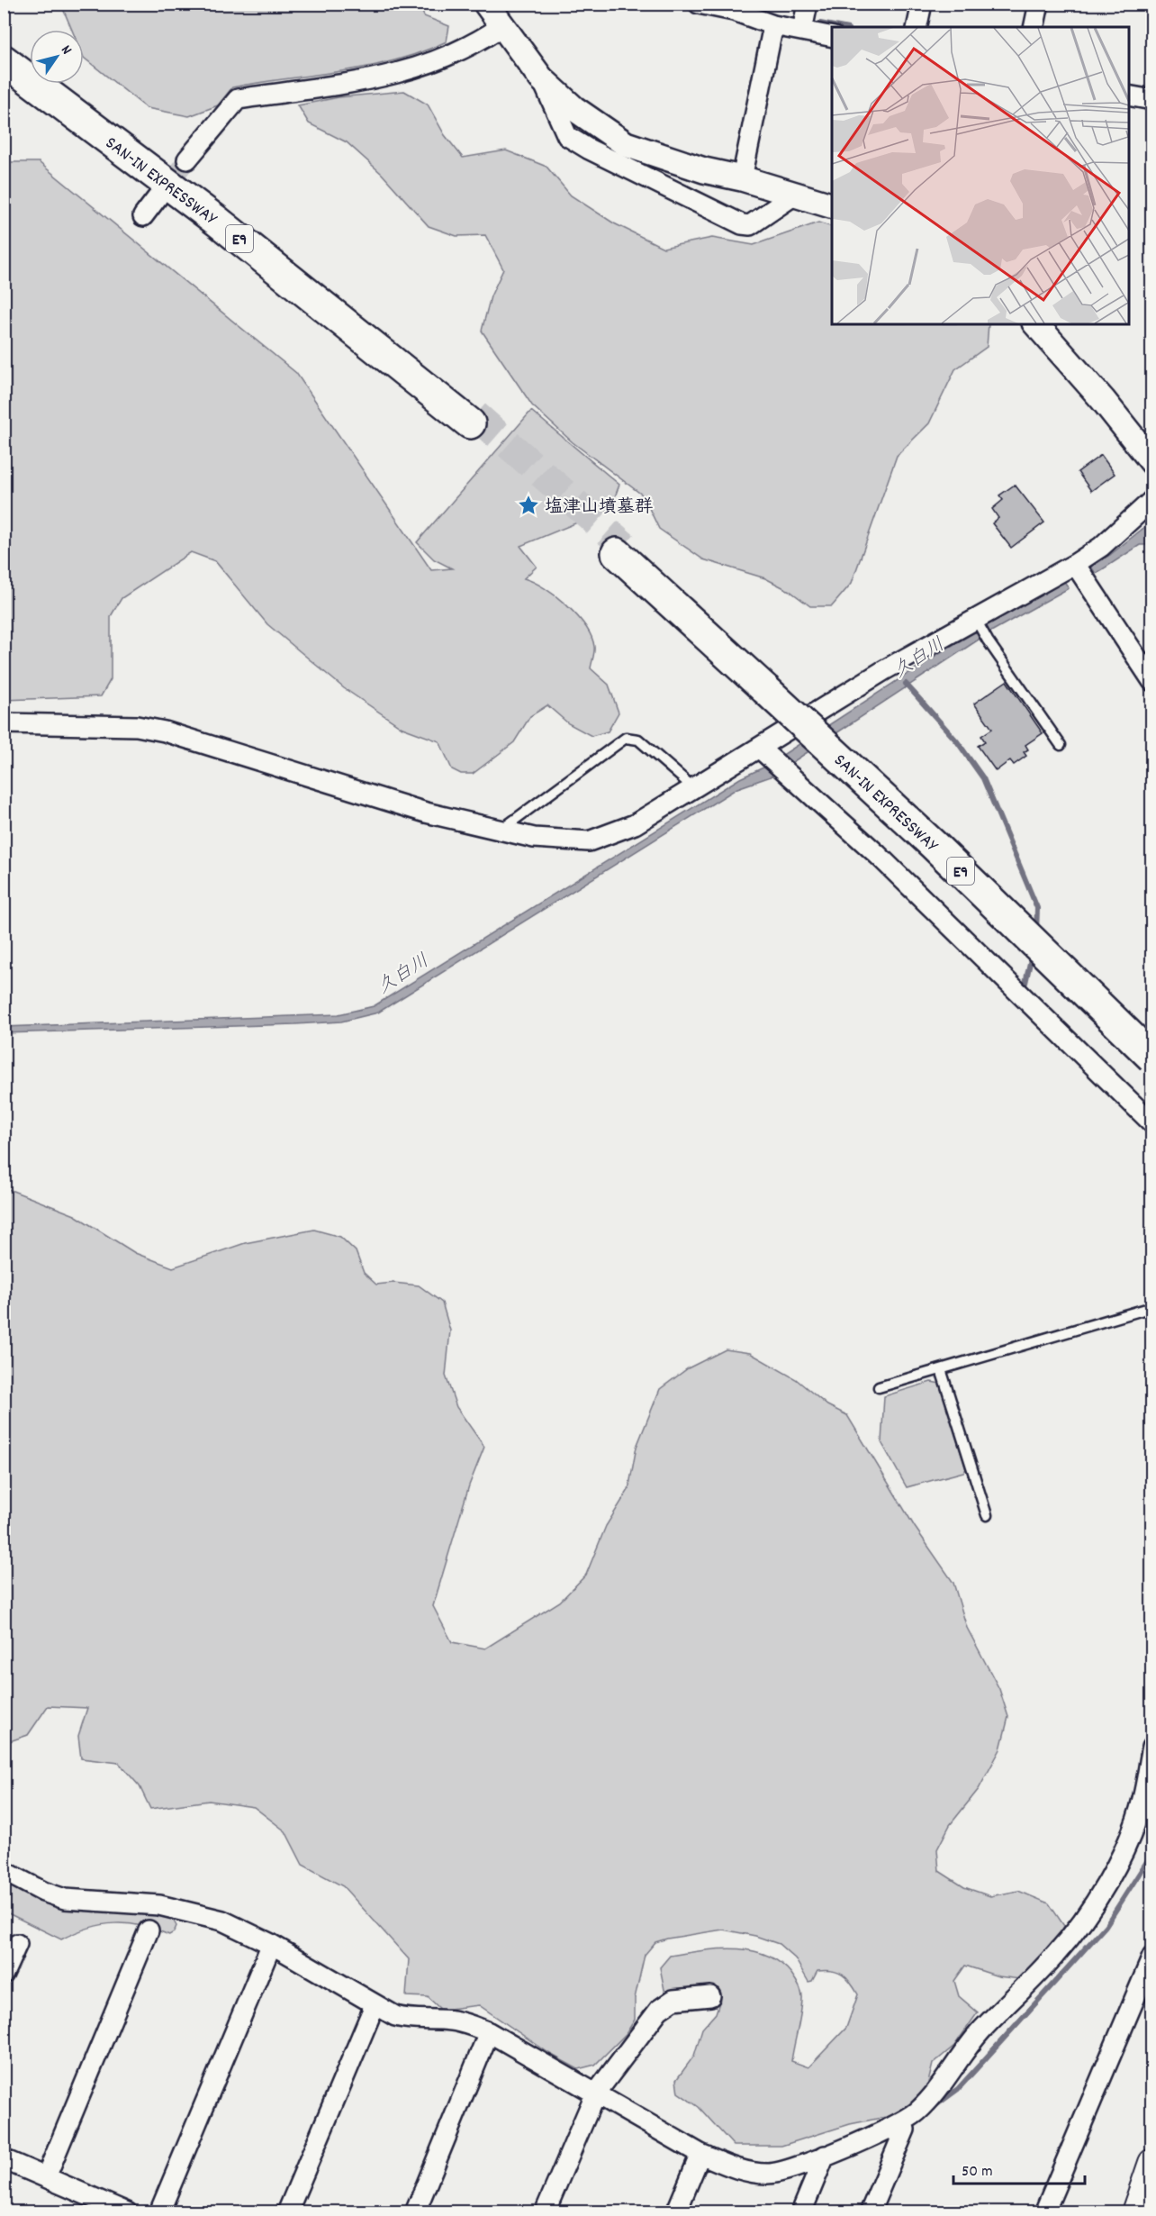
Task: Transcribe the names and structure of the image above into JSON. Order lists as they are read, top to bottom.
{
  "streets": {
    "highway": ["SAN-IN EXPRESSWAY", "E9"]
  },
  "water": ["久白川"],
  "places": {
    "place": ["塩津山墳墓群"]
  },
  "scale_bar": "50 m",
  "north": "top right"
}
